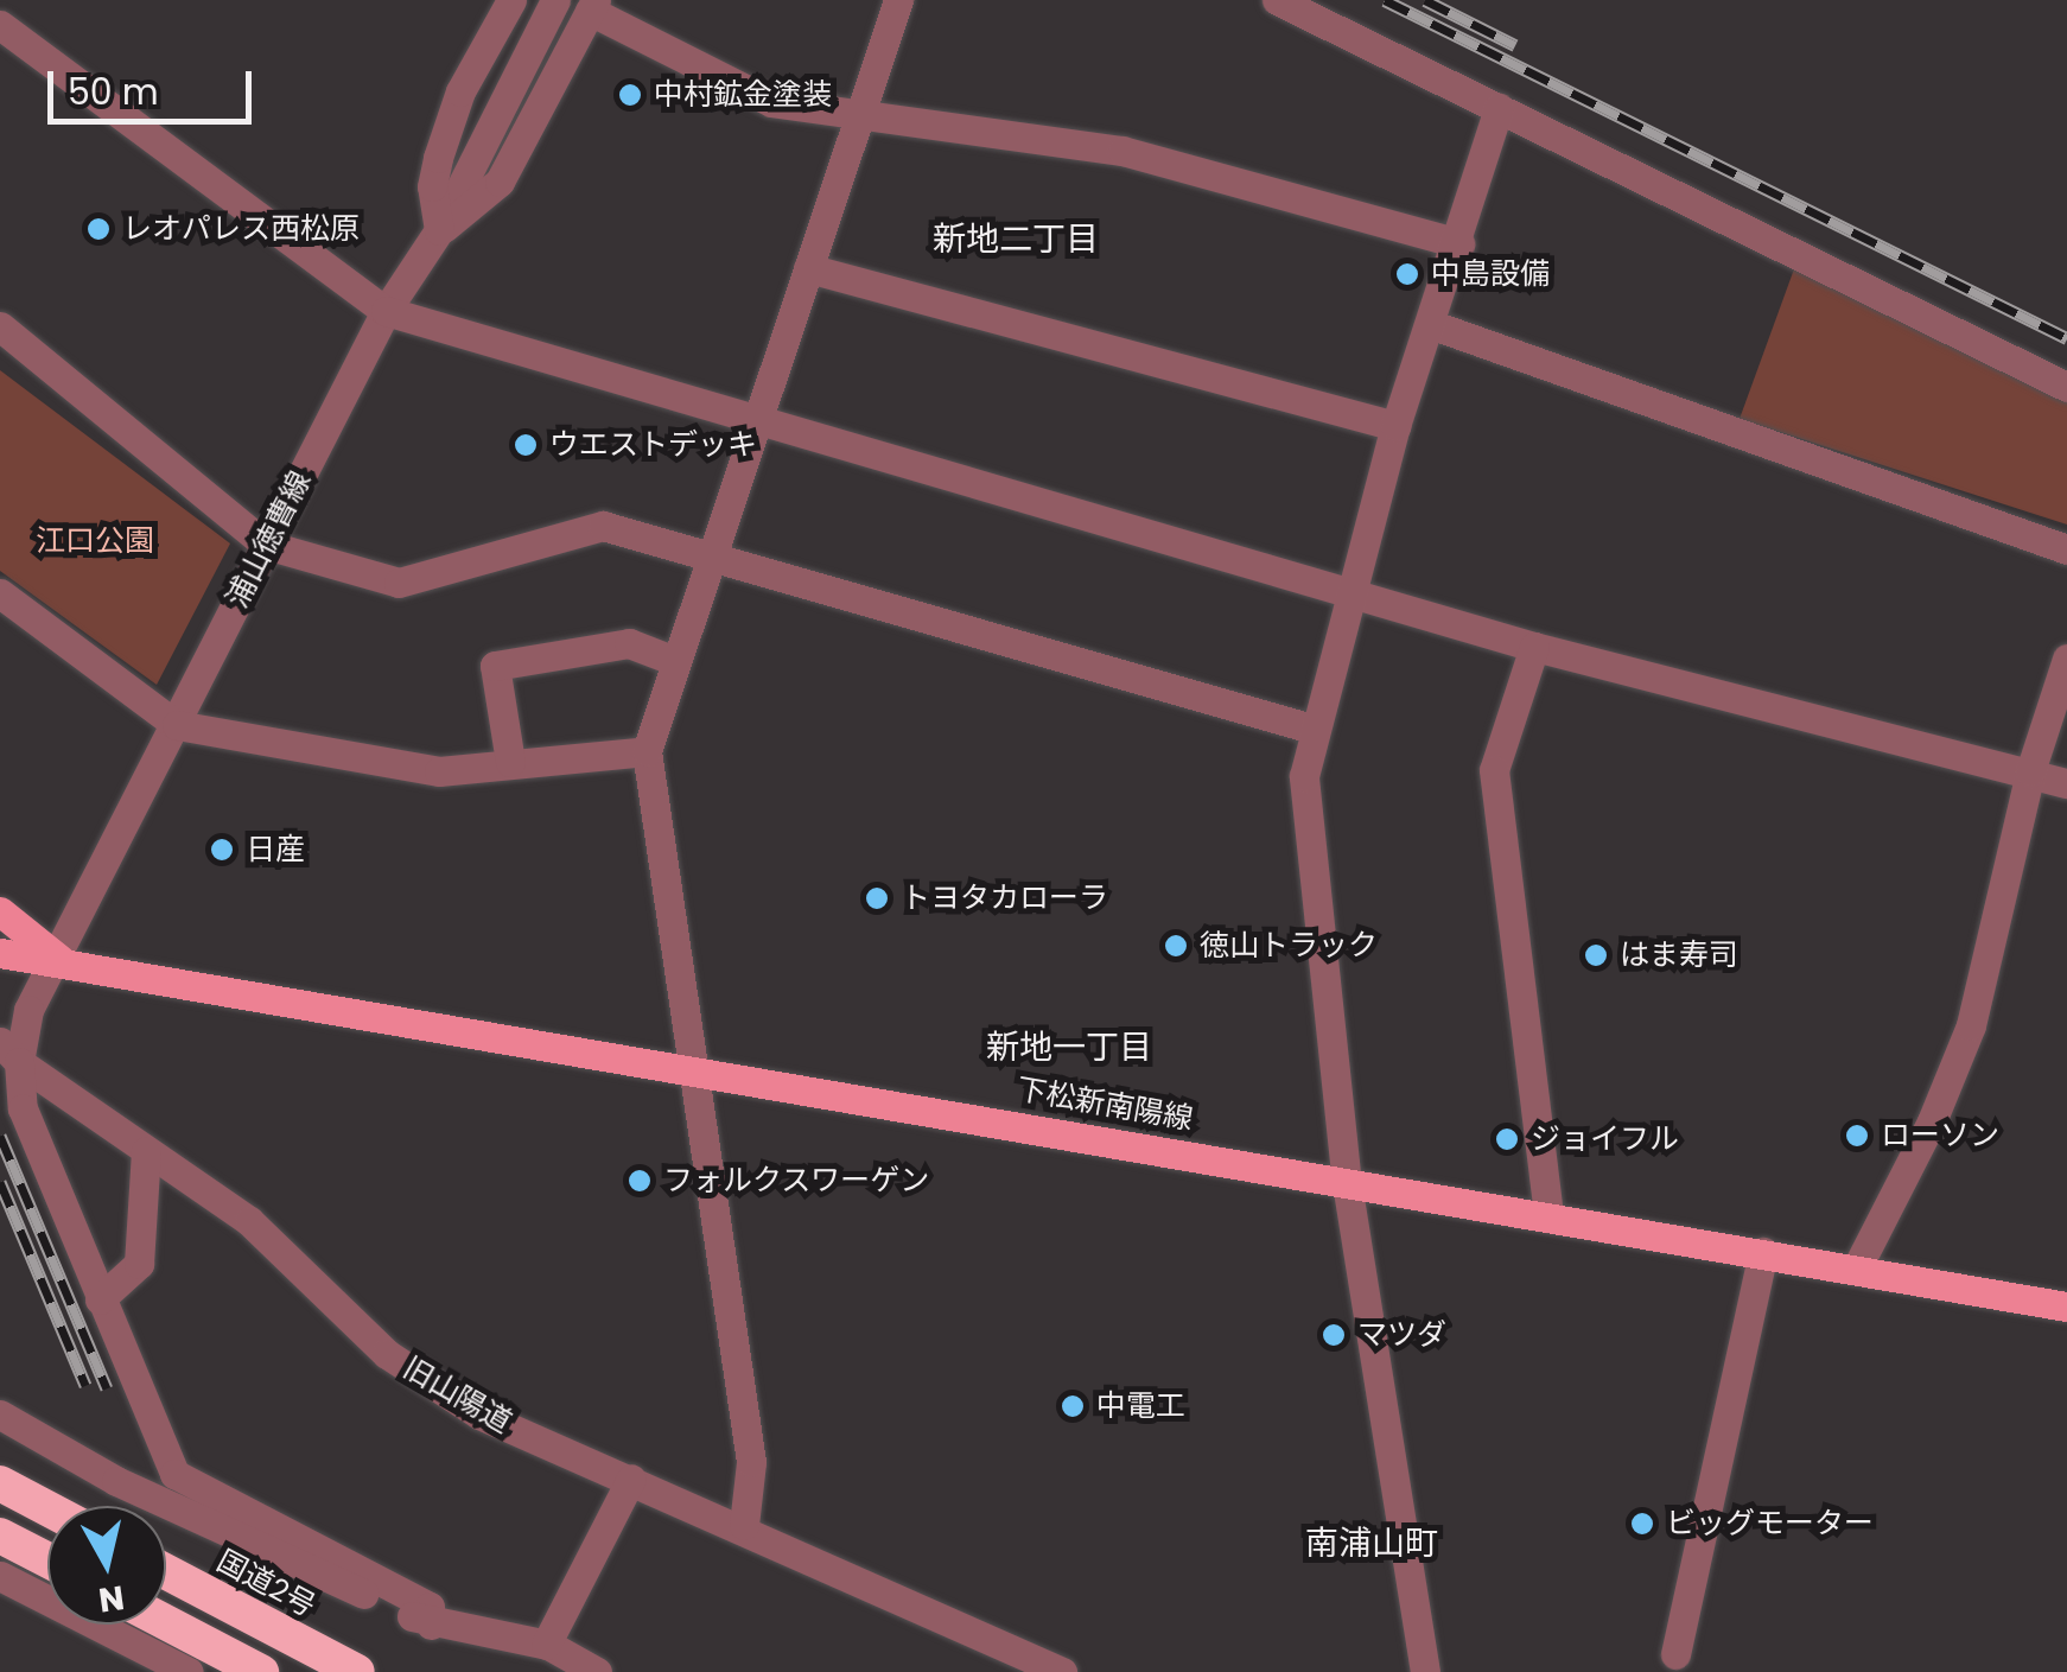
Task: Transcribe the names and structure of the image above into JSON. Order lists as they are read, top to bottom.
{
  "streets": {
    "highway": ["国道2号"],
    "main road": ["下松新南陽線"],
    "street": ["浦山徳曹線", "旧山陽道"]
  },
  "crossings": [
    ["浦山徳曹線", "下松新南陽線"]
  ],
  "districts": ["新地二丁目", "新地一丁目", "南浦山町"],
  "parks": ["江口公園"],
  "places": [
    "中村鉱金塗装",
    "レオパレス西松原",
    "中島設備",
    "ウエストデッキ",
    "日産",
    "トヨタカローラ",
    "徳山トラック",
    "はま寿司",
    "ローソン",
    "ジョイフル",
    "フォルクスワーゲン",
    "マツダ",
    "中電工",
    "ビッグモーター"
  ],
  "scale_bar": "50 m",
  "north": "bottom"
}
